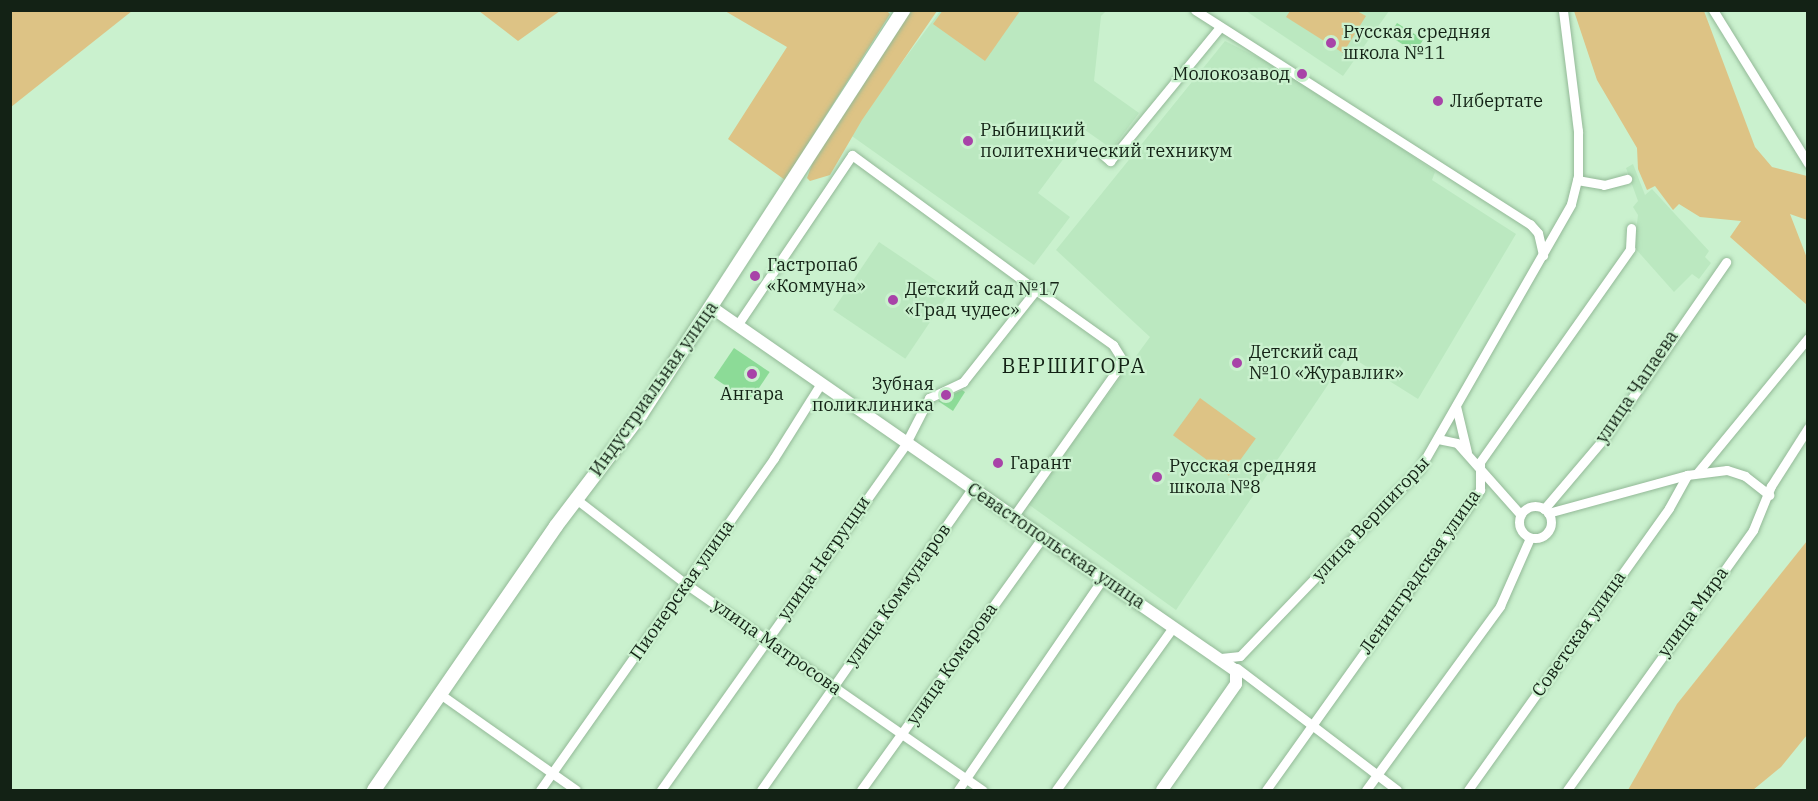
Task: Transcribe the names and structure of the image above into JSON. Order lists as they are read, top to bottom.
{
  "streets": {
    "main road": ["Индустриальная улица"],
    "street": [
      "улица Чапаева",
      "улица Вершигоры",
      "Севастопольская улица",
      "улица Негруцци",
      "Ленинградская улица",
      "Пионерская улица",
      "улица Коммунаров",
      "улица Мира",
      "Советская улица",
      "улица Матросова",
      "улица Комарова"
    ]
  },
  "crossings": [
    ["улица Чапаева", "Севастопольская улица"],
    ["Индустриальная улица", "Севастопольская улица"],
    ["Индустриальная улица", "улица Матросова"],
    ["Севастопольская улица", "улица Негруцци"],
    ["Севастопольская улица", "Ленинградская улица"],
    ["Севастопольская улица", "Пионерская улица"],
    ["Севастопольская улица", "улица Коммунаров"],
    ["Севастопольская улица", "улица Комарова"],
    ["улица Негруцци", "улица Матросова"],
    ["Пионерская улица", "улица Матросова"],
    ["улица Коммунаров", "улица Матросова"],
    ["улица Матросова", "улица Комарова"]
  ],
  "districts": ["ВЕРШИГОРА"],
  "places": [
    "Русская средняя школа №11",
    "Молокозавод",
    "Либертате",
    "Рыбницкий политехнический техникум",
    "Гастропаб «Коммуна»",
    "Детский сад №17 «Град чудес»",
    "Детский сад №10 «Журавлик»",
    "Ангара",
    "Зубная поликлиника",
    "Гарант",
    "Русская средняя школа №8"
  ]
}
